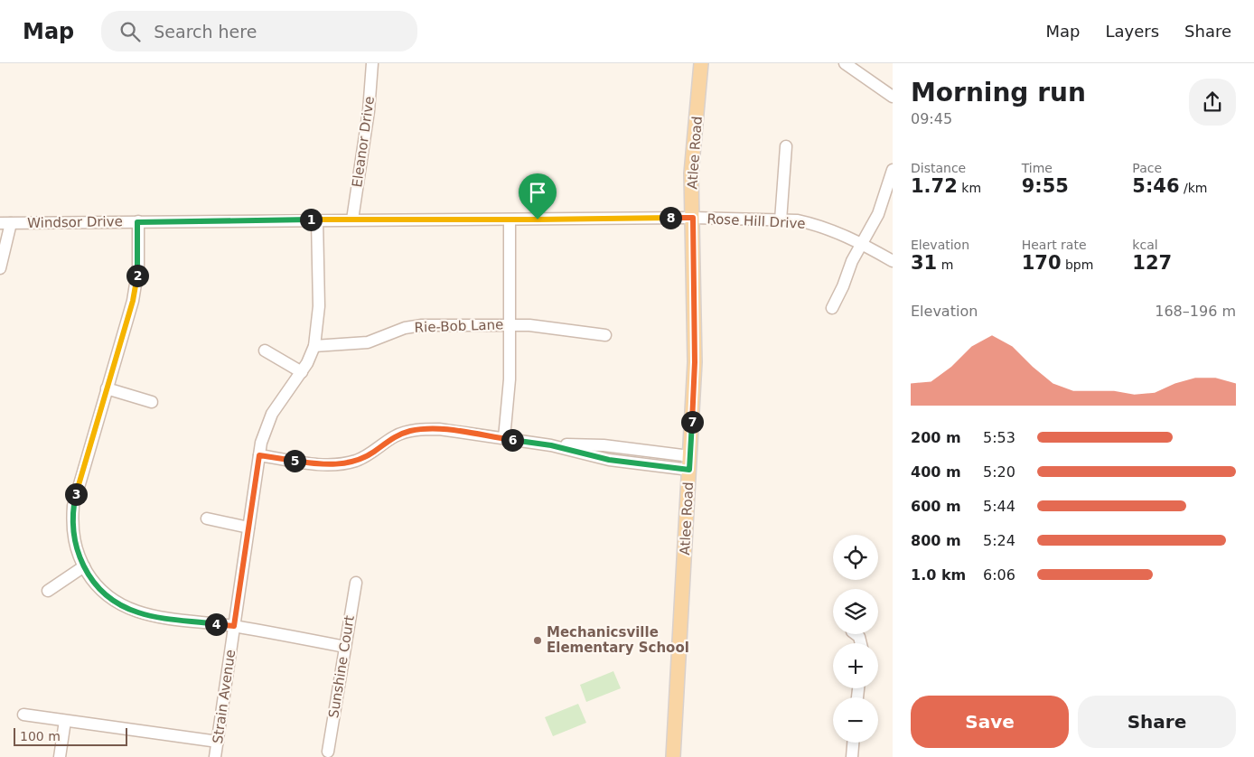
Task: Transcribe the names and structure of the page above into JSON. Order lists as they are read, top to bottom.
{
  "streets": {
    "main road": ["Atlee Road"],
    "street": [
      "Eleanor Drive",
      "Rose Hill Drive",
      "Windsor Drive",
      "Rie-Bob Lane",
      "Sunshine Court",
      "Strain Avenue"
    ]
  },
  "crossings": [
    ["Eleanor Drive", "Windsor Drive"],
    ["Atlee Road", "Rose Hill Drive"],
    ["Atlee Road", "Windsor Drive"],
    ["Rose Hill Drive", "Windsor Drive"],
    ["Windsor Drive", "Strain Avenue"],
    ["Rie-Bob Lane", "Strain Avenue"]
  ],
  "places": ["Mechanicsville Elementary School"],
  "scale_bar": "100 m",
  "page": {
    "header": "Map",
    "search": "Search here",
    "nav": ["Map", "Layers", "Share"],
    "heading": ["Morning run", "09:45"],
    "stats": [
      ["Distance", "1.72 km"],
      ["Time", "9:55"],
      ["Pace", "5:46 /km"],
      ["Elevation", "31 m"],
      ["Heart rate", "170 bpm"],
      ["kcal", "127"]
    ],
    "pins": [
      "8",
      "1",
      "2",
      "7",
      "6",
      "5",
      "3",
      "4"
    ],
    "chart": ["Elevation", "168–196 m"],
    "list": [
      {
        "name": "200 m",
        "note": "5:53"
      },
      {
        "name": "400 m",
        "note": "5:20"
      },
      {
        "name": "600 m",
        "note": "5:44"
      },
      {
        "name": "800 m",
        "note": "5:24"
      },
      {
        "name": "1.0 km",
        "note": "6:06"
      }
    ],
    "map_buttons": ["+", "−"],
    "buttons": ["Save", "Share"],
    "scale": "100 m"
  }
}
